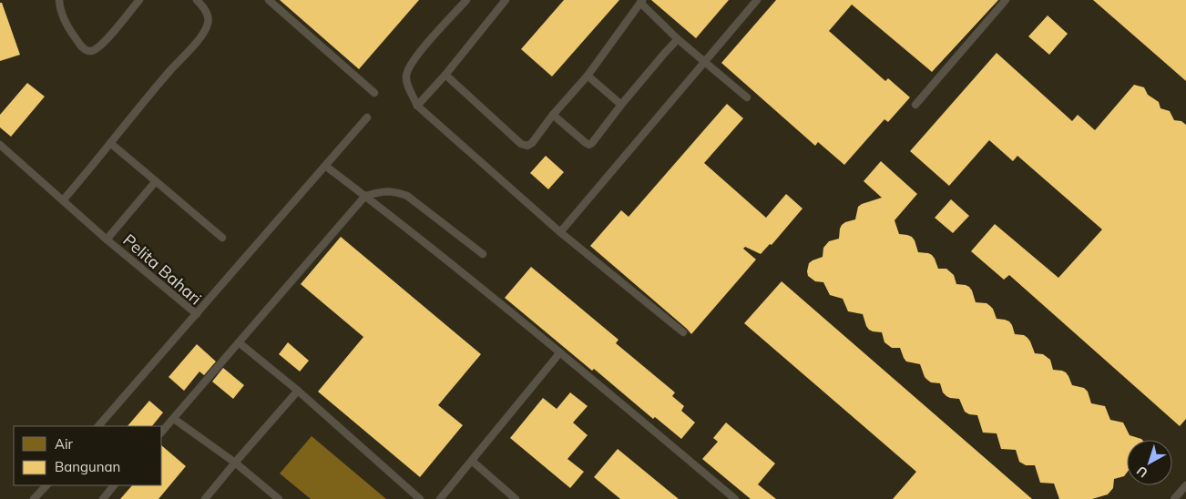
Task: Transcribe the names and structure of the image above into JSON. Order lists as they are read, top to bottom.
{
  "streets": {
    "lane": ["Pelita Bahari"]
  },
  "legend": ["Air", "Bangunan"],
  "north": "bottom left"
}
